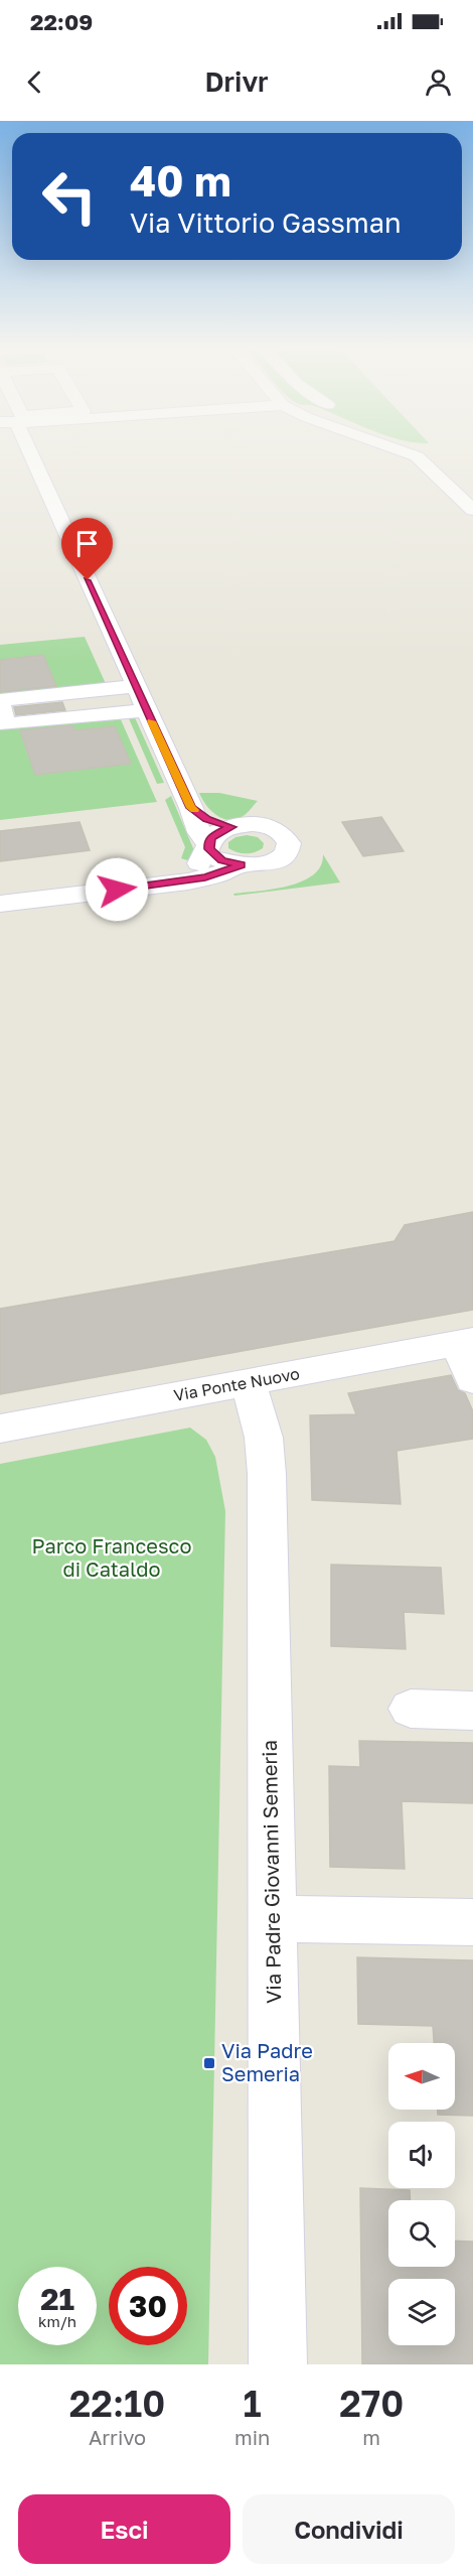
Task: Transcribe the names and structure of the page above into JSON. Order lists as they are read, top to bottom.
{
  "streets": {
    "street": ["Via Ponte Nuovo", "Via Padre Giovanni Semeria"]
  },
  "crossings": [
    ["Via Ponte Nuovo", "Via Padre Giovanni Semeria"]
  ],
  "parks": ["Parco Francesco di Cataldo"],
  "places": {
    "transit": ["Via Padre Semeria"]
  },
  "north": "left",
  "page": {
    "status": "22:09",
    "header": "Drivr",
    "turn": ["40 m", "Via Vittorio Gassman"],
    "speed": "21 km/h",
    "limit": "30",
    "eta": [
      "22:10",
      "Arrivo",
      "1",
      "min",
      "270",
      "m"
    ],
    "buttons": ["Esci", "Condividi"]
  }
}
